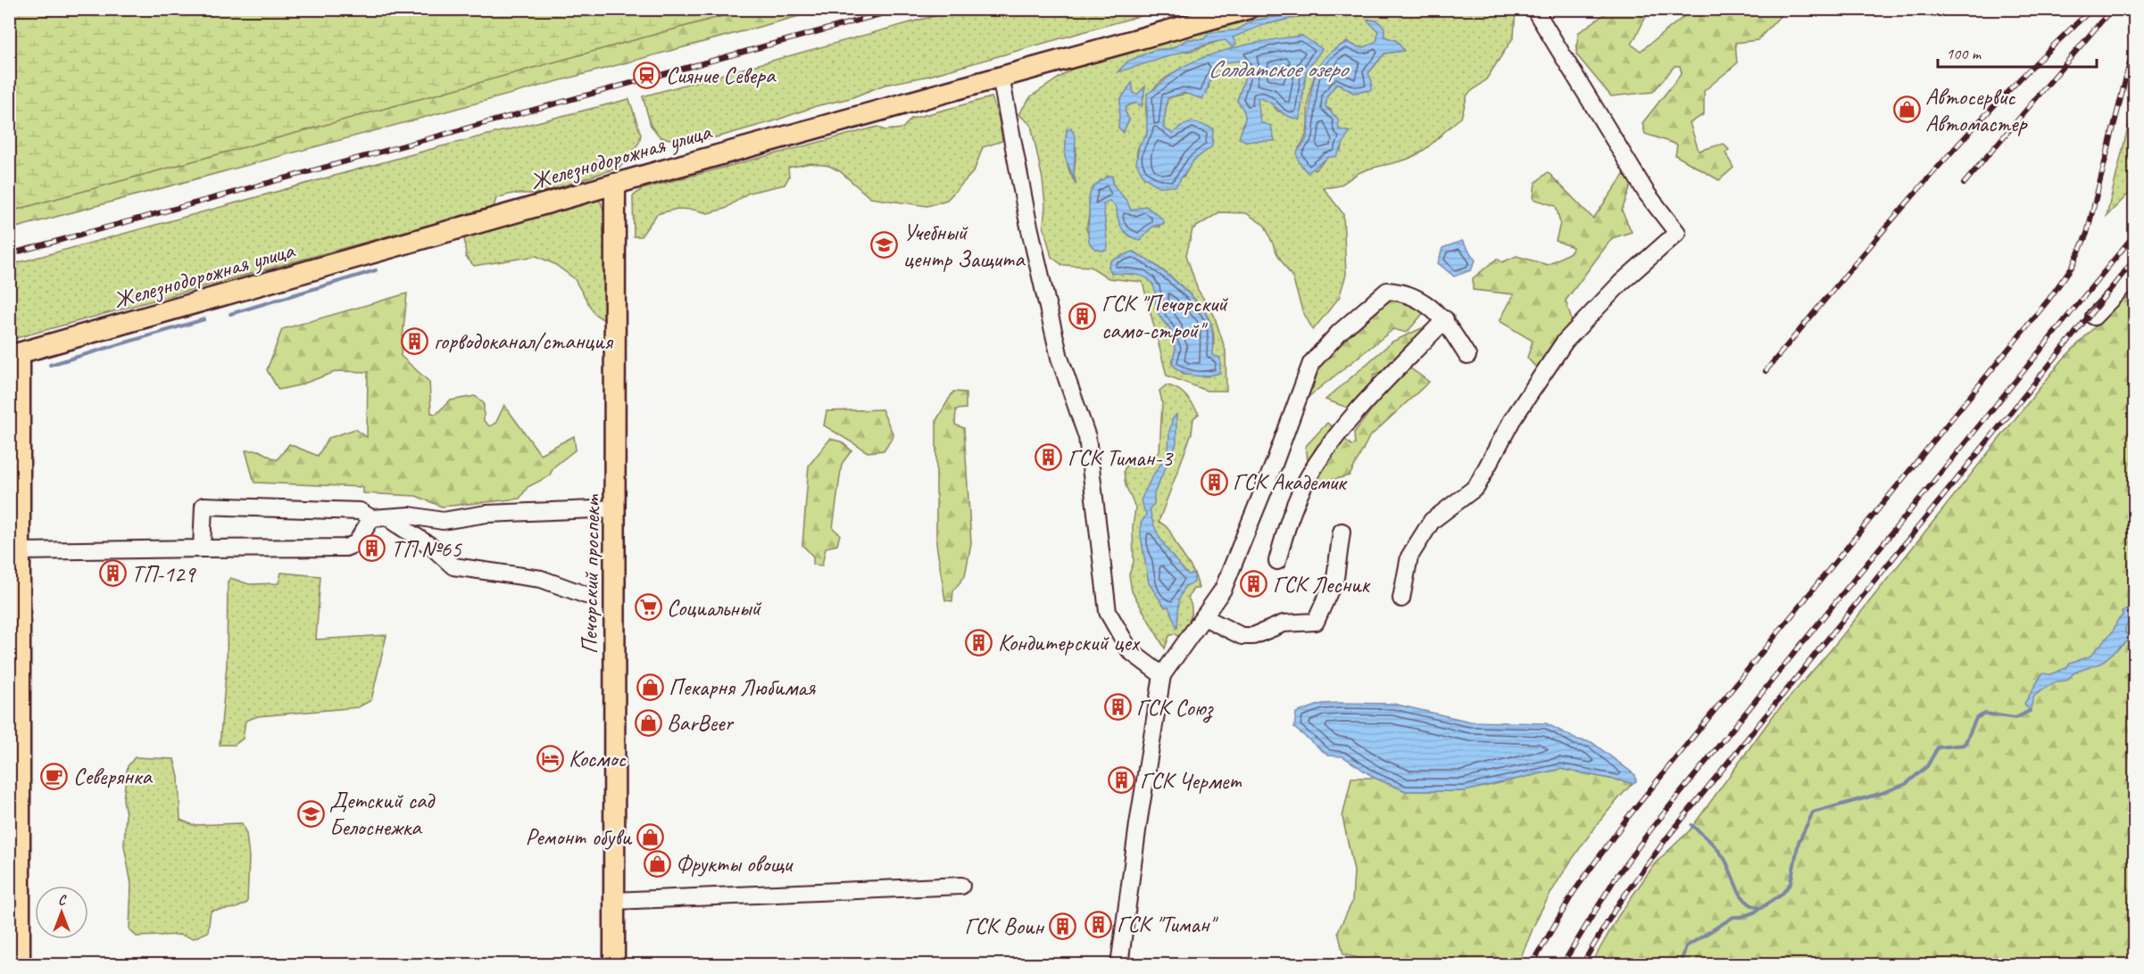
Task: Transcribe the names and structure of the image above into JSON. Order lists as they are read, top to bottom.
{
  "streets": {
    "main road": ["Железнодорожная улица", "Печорский проспект"]
  },
  "crossings": [
    ["Железнодорожная улица", "Печорский проспект"]
  ],
  "water": ["Солдатское озеро"],
  "places": {
    "station": ["Сияние Севера"],
    "shop": [
      "Автосервис Автомастер",
      "Пекарня Любимая",
      "BarBeer",
      "Ремонт обуви",
      "Фрукты овощи"
    ],
    "school or university": ["Учебный центр Защита", "Детский сад Белоснежка"],
    "building": [
      "ГСК \"Печорский само-строй\"",
      "горводоканал/станция",
      "ГСК Тиман-3",
      "ГСК Академик",
      "ТП №65",
      "ТП-129",
      "ГСК Лесник",
      "Кондитерский цех",
      "ГСК Союз",
      "ГСК Чермет",
      "ГСК \"Тиман\"",
      "ГСК Воин"
    ],
    "supermarket": ["Социальный"],
    "hotel": ["Космос"],
    "cafe": ["Северянка"]
  },
  "scale_bar": "100 m",
  "north": "top"
}
